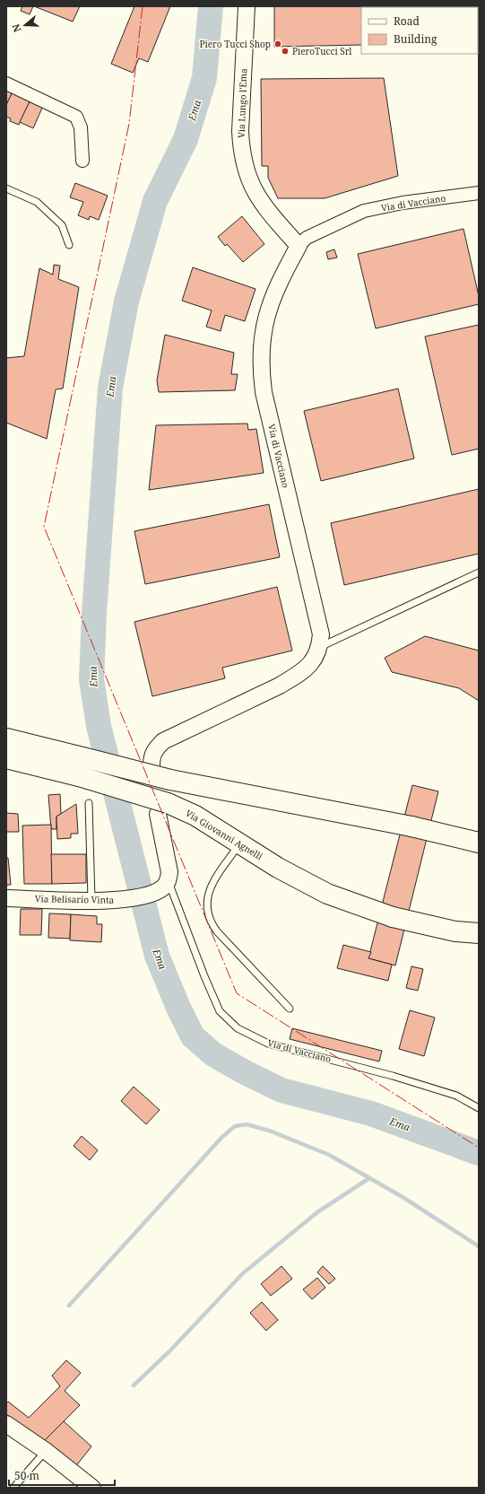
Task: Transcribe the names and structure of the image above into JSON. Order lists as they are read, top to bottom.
{
  "streets": {
    "highway": ["Via Giovanni Agnelli"],
    "street": ["Via Lungo l'Ema", "Via di Vacciano", "Via Belisario Vinta"]
  },
  "crossings": [
    ["Via Lungo l'Ema", "Via di Vacciano"],
    ["Via di Vacciano", "Via Giovanni Agnelli"],
    ["Via di Vacciano", "Via Belisario Vinta"]
  ],
  "water": ["Ema"],
  "places": ["Piero Tucci Shop", "PieroTucci Srl"],
  "legend": ["Road", "Building"],
  "scale_bar": "50 m",
  "north": "left"
}
